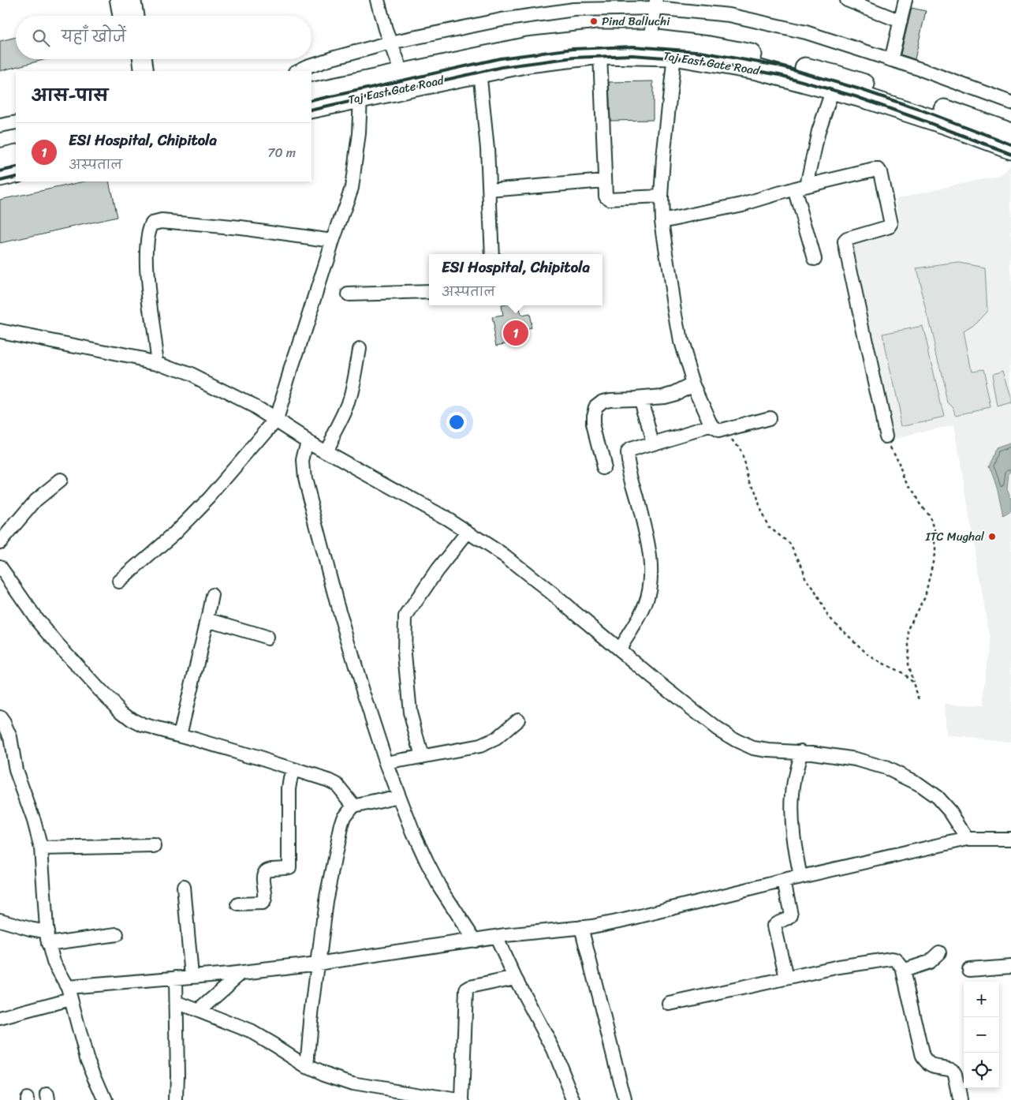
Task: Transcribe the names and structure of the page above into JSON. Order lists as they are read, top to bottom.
{
  "streets": {
    "main road": ["Taj East Gate Road"]
  },
  "places": ["Pind Balluchi", "ITC Mughal"],
  "page": {
    "search": "यहाँ खोजें",
    "heading": "आस-पास",
    "list": [
      {
        "mark": "1",
        "name": "ESI Hospital, Chipitola",
        "note": "अस्पताल",
        "value": "70 m"
      }
    ],
    "popup": ["ESI Hospital, Chipitola", "अस्पताल"],
    "pins": "1",
    "map_buttons": ["+", "−"]
  }
}
